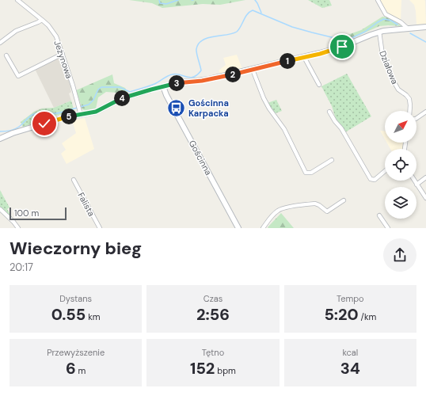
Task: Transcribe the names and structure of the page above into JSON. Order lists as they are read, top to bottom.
{
  "streets": {
    "street": [
      "Jeżynowa",
      "Działowa",
      "Gościnna",
      "Falista"
    ]
  },
  "places": {
    "bus stop": ["Gościnna Karpacka"]
  },
  "scale_bar": "100 m",
  "north": "top right",
  "page": {
    "pins": [
      "1",
      "2",
      "3",
      "4",
      "5"
    ],
    "scale": "100 m",
    "heading": ["Wieczorny bieg", "20:17"],
    "stats": [
      ["Dystans", "0.55 km"],
      ["Czas", "2:56"],
      ["Tempo", "5:20 /km"],
      ["Przewyższenie", "6 m"],
      ["Tętno", "152 bpm"],
      ["kcal", "34"]
    ]
  }
}
